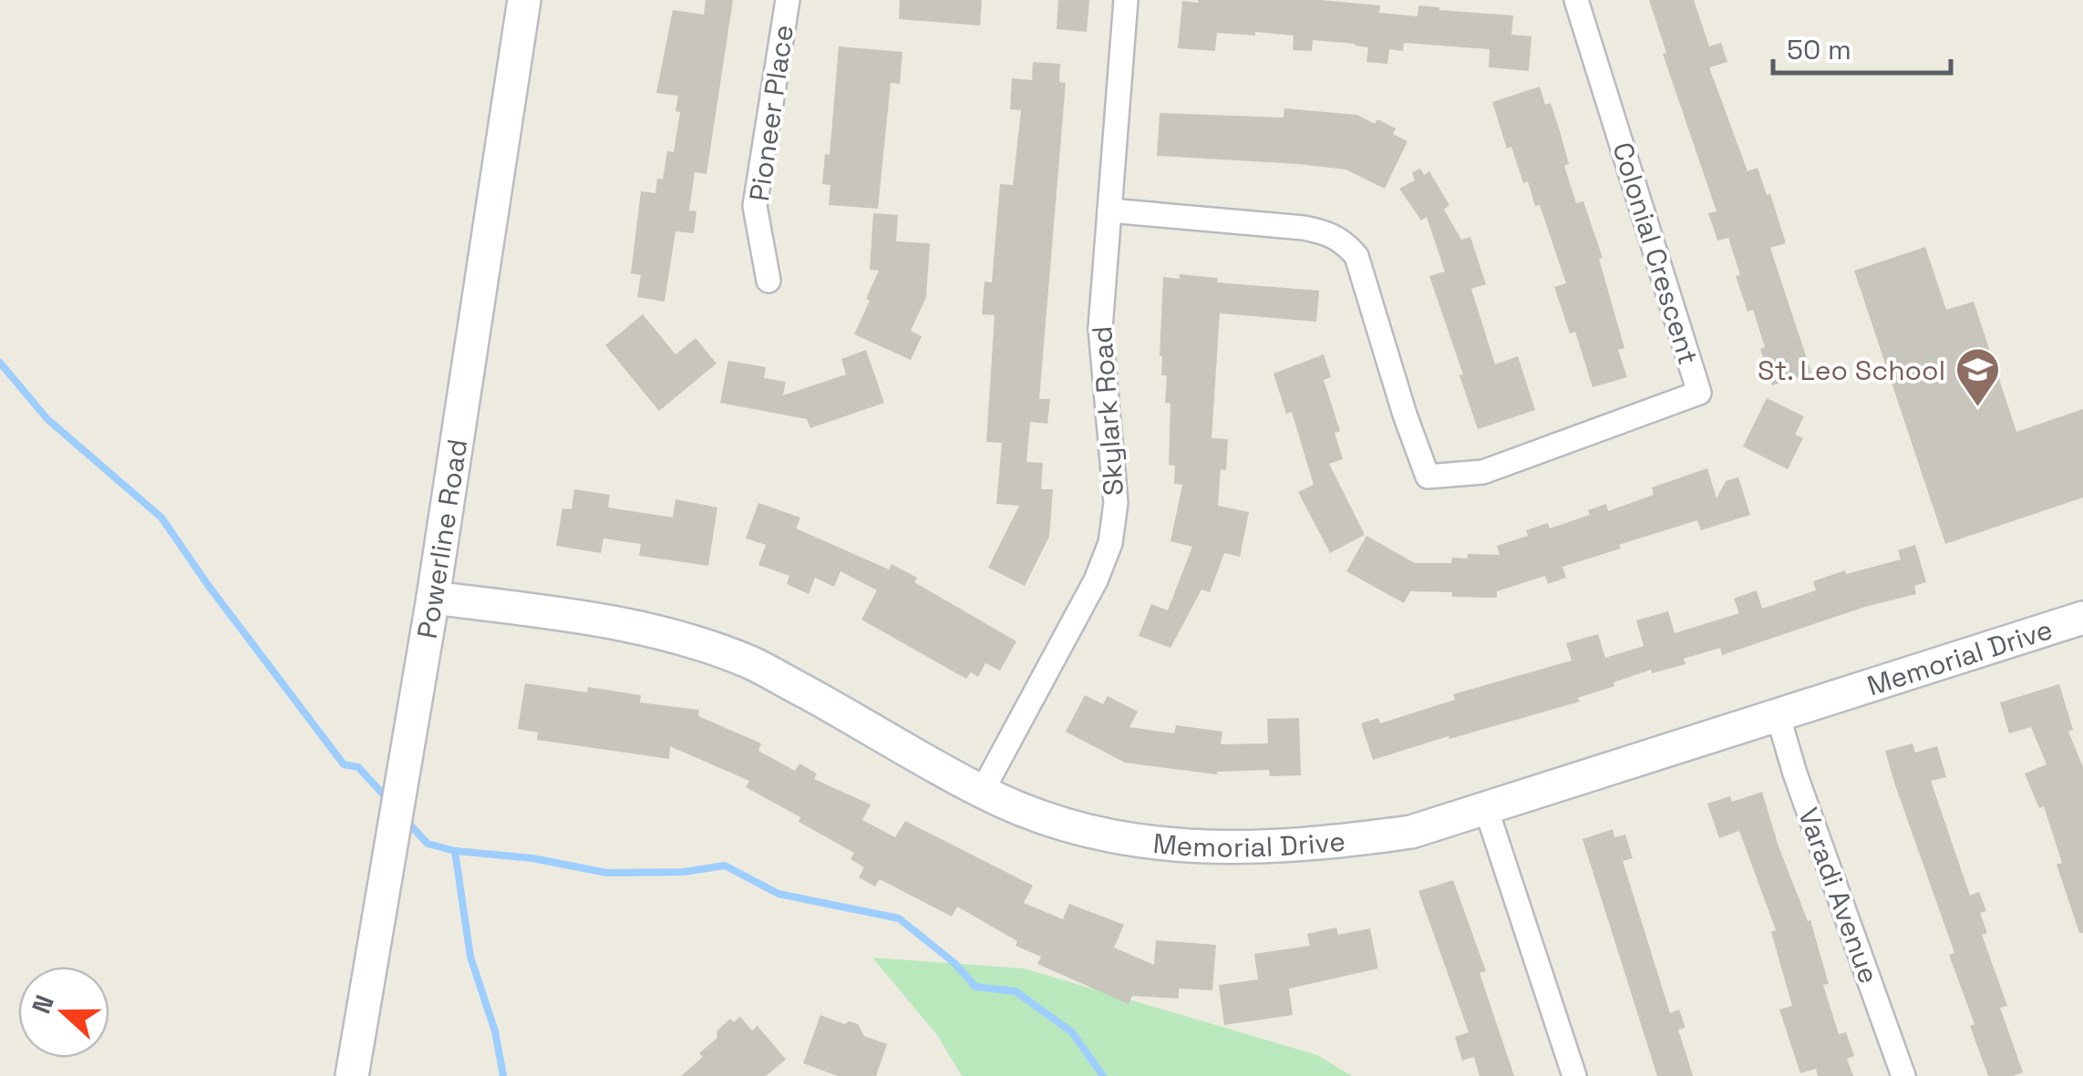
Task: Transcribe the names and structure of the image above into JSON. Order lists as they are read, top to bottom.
{
  "streets": {
    "main road": ["Powerline Road", "Memorial Drive"],
    "street": [
      "Pioneer Place",
      "Colonial Crescent",
      "Skylark Road",
      "Varadi Avenue"
    ]
  },
  "crossings": [
    ["Colonial Crescent", "Skylark Road"],
    ["Skylark Road", "Memorial Drive"],
    ["Powerline Road", "Memorial Drive"],
    ["Memorial Drive", "Varadi Avenue"]
  ],
  "places": {
    "school or university": ["St. Leo School"]
  },
  "scale_bar": "50 m",
  "north": "left"
}
